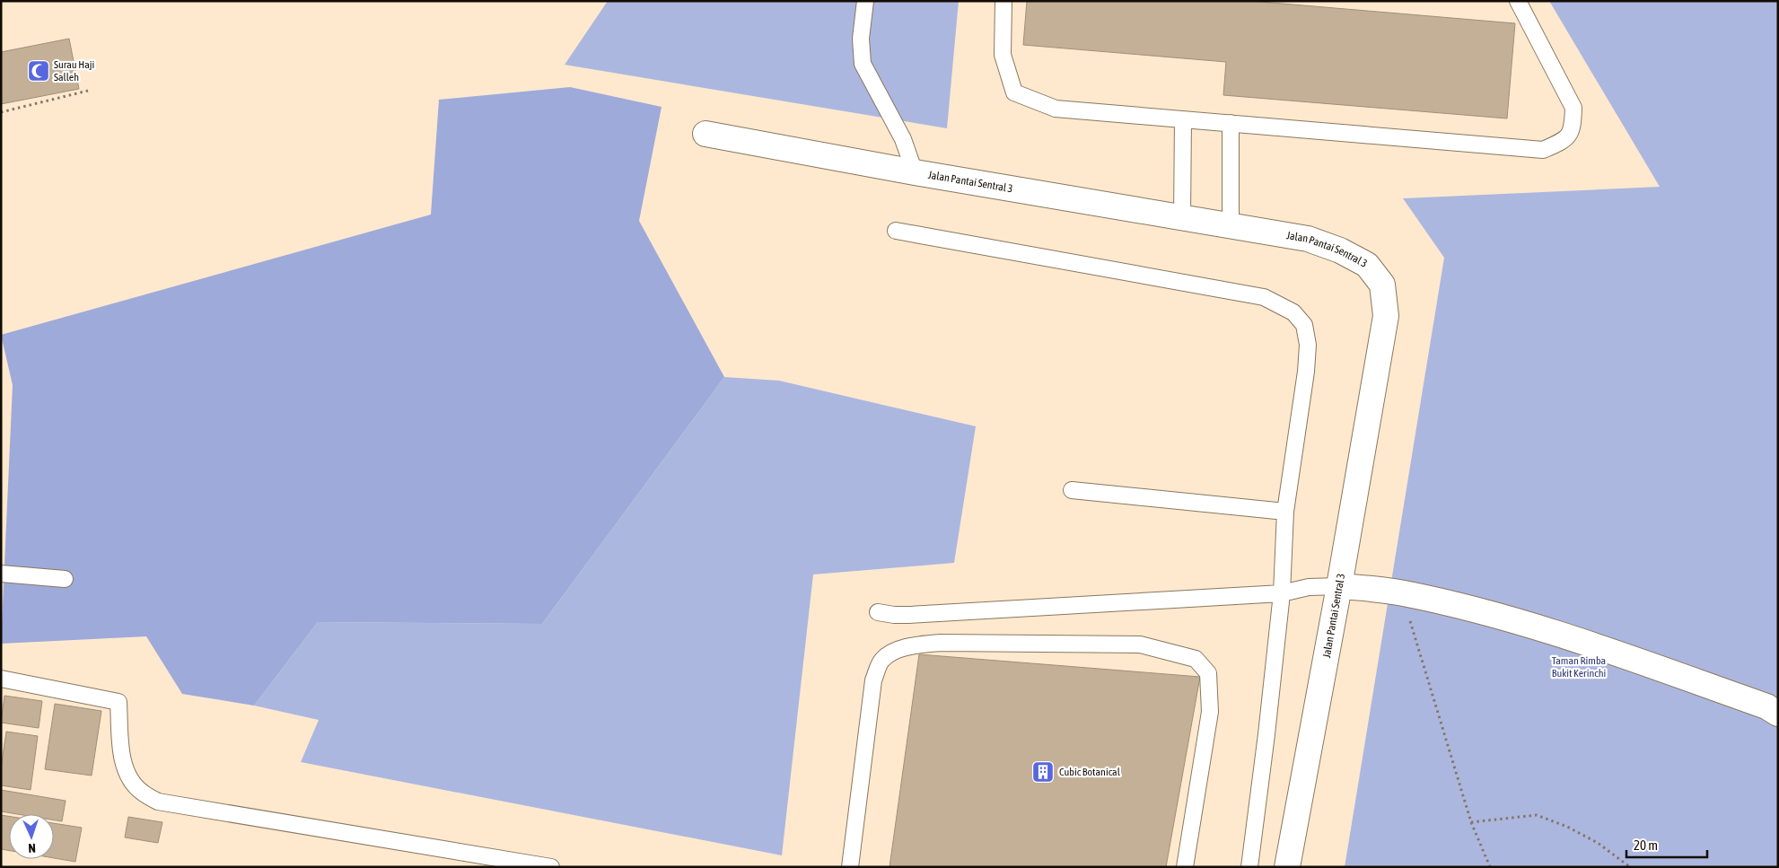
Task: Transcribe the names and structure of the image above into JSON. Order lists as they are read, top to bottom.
{
  "streets": {
    "street": ["Jalan Pantai Sentral 3"]
  },
  "parks": ["Taman Rimba Bukit Kerinchi"],
  "places": {
    "mosque": ["Surau Haji Salleh"],
    "building": ["Cubic Botanical"]
  },
  "scale_bar": "20 m",
  "north": "bottom"
}
